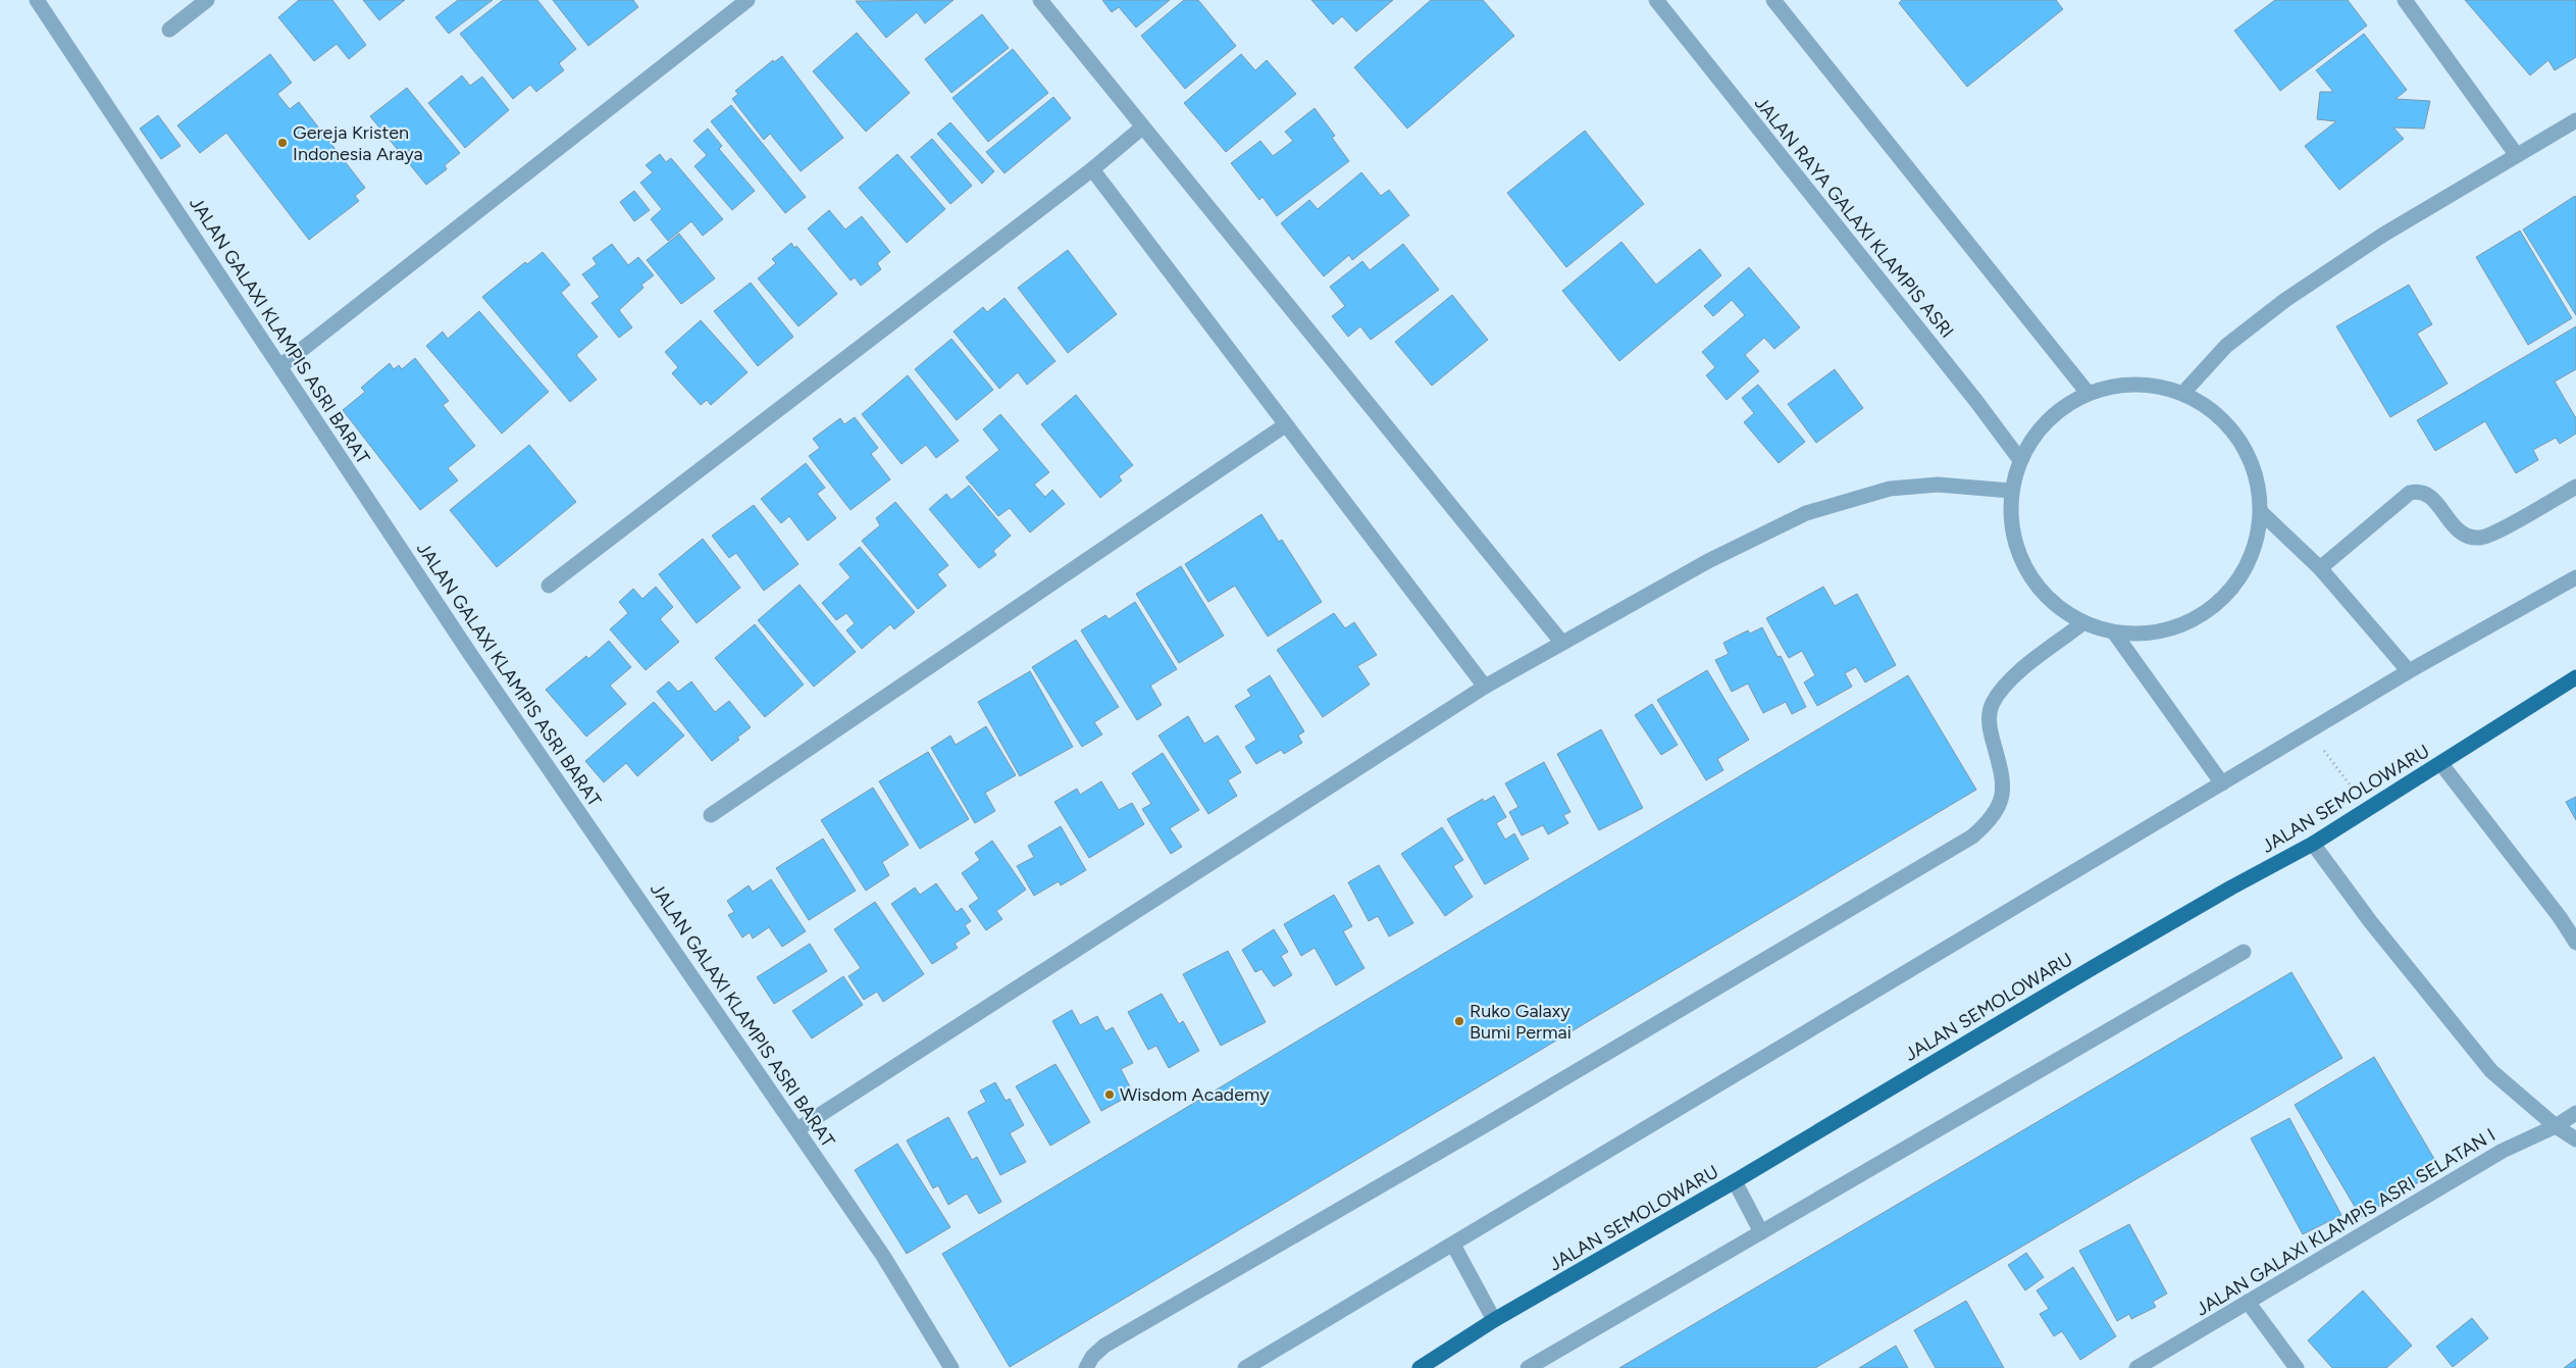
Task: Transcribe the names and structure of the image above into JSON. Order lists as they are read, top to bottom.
{
  "streets": {
    "main road": ["JALAN SEMOLOWARU"],
    "street": ["JALAN RAYA GALAXI KLAMPIS ASRI", "JALAN GALAXI KLAMPIS ASRI BARAT", "JALAN GALAXI KLAMPIS ASRI SELATAN I"]
  },
  "places": ["Gereja Kristen Indonesia Araya", "Ruko Galaxy Bumi Permai", "Wisdom Academy"]
}
